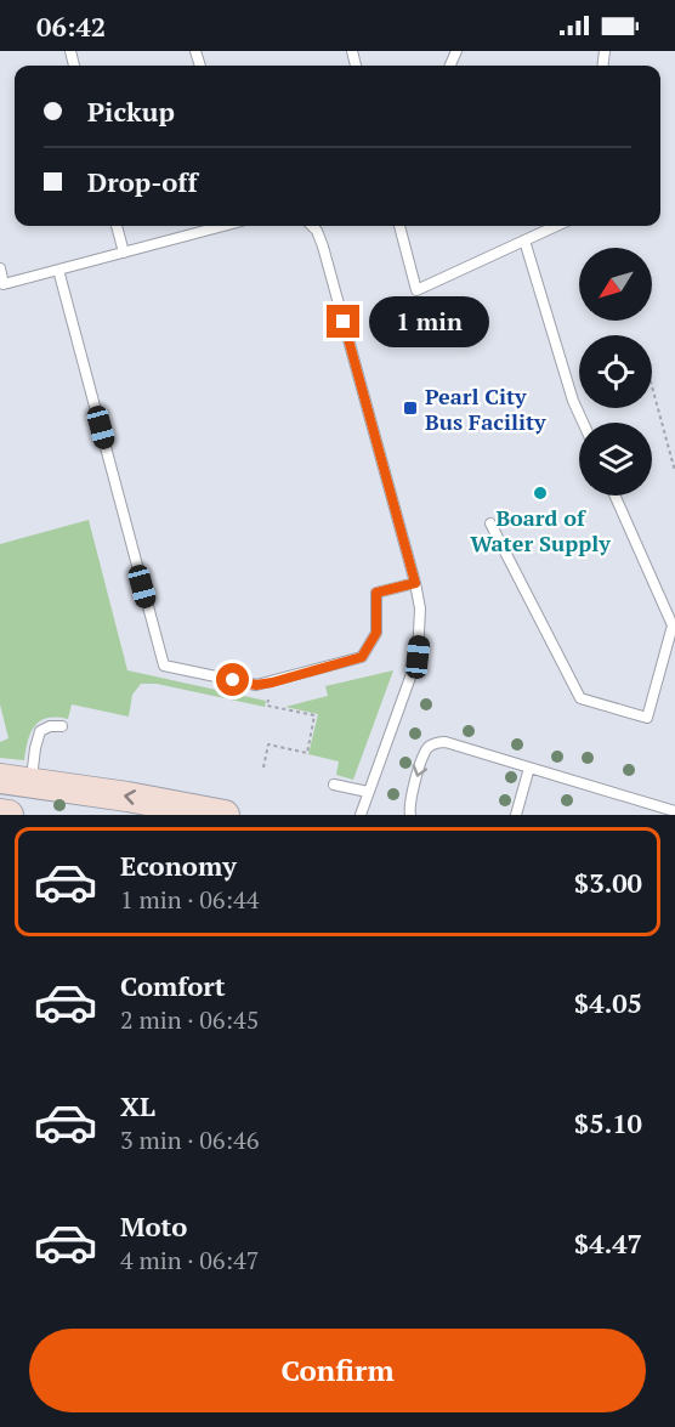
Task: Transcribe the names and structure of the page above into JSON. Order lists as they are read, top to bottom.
{
  "places": {
    "transit": ["Pearl City Bus Facility"],
    "other": ["Board of Water Supply"]
  },
  "north": "bottom left",
  "page": {
    "status": "06:42",
    "banner": ["Pickup", "Drop-off"],
    "bubble": "1 min",
    "list": [
      {
        "name": "Economy",
        "note": "1 min · 06:44",
        "value": "$3.00"
      },
      {
        "name": "Comfort",
        "note": "2 min · 06:45",
        "value": "$4.05"
      },
      {
        "name": "XL",
        "note": "3 min · 06:46",
        "value": "$5.10"
      },
      {
        "name": "Moto",
        "note": "4 min · 06:47",
        "value": "$4.47"
      }
    ],
    "buttons": "Confirm"
  }
}
